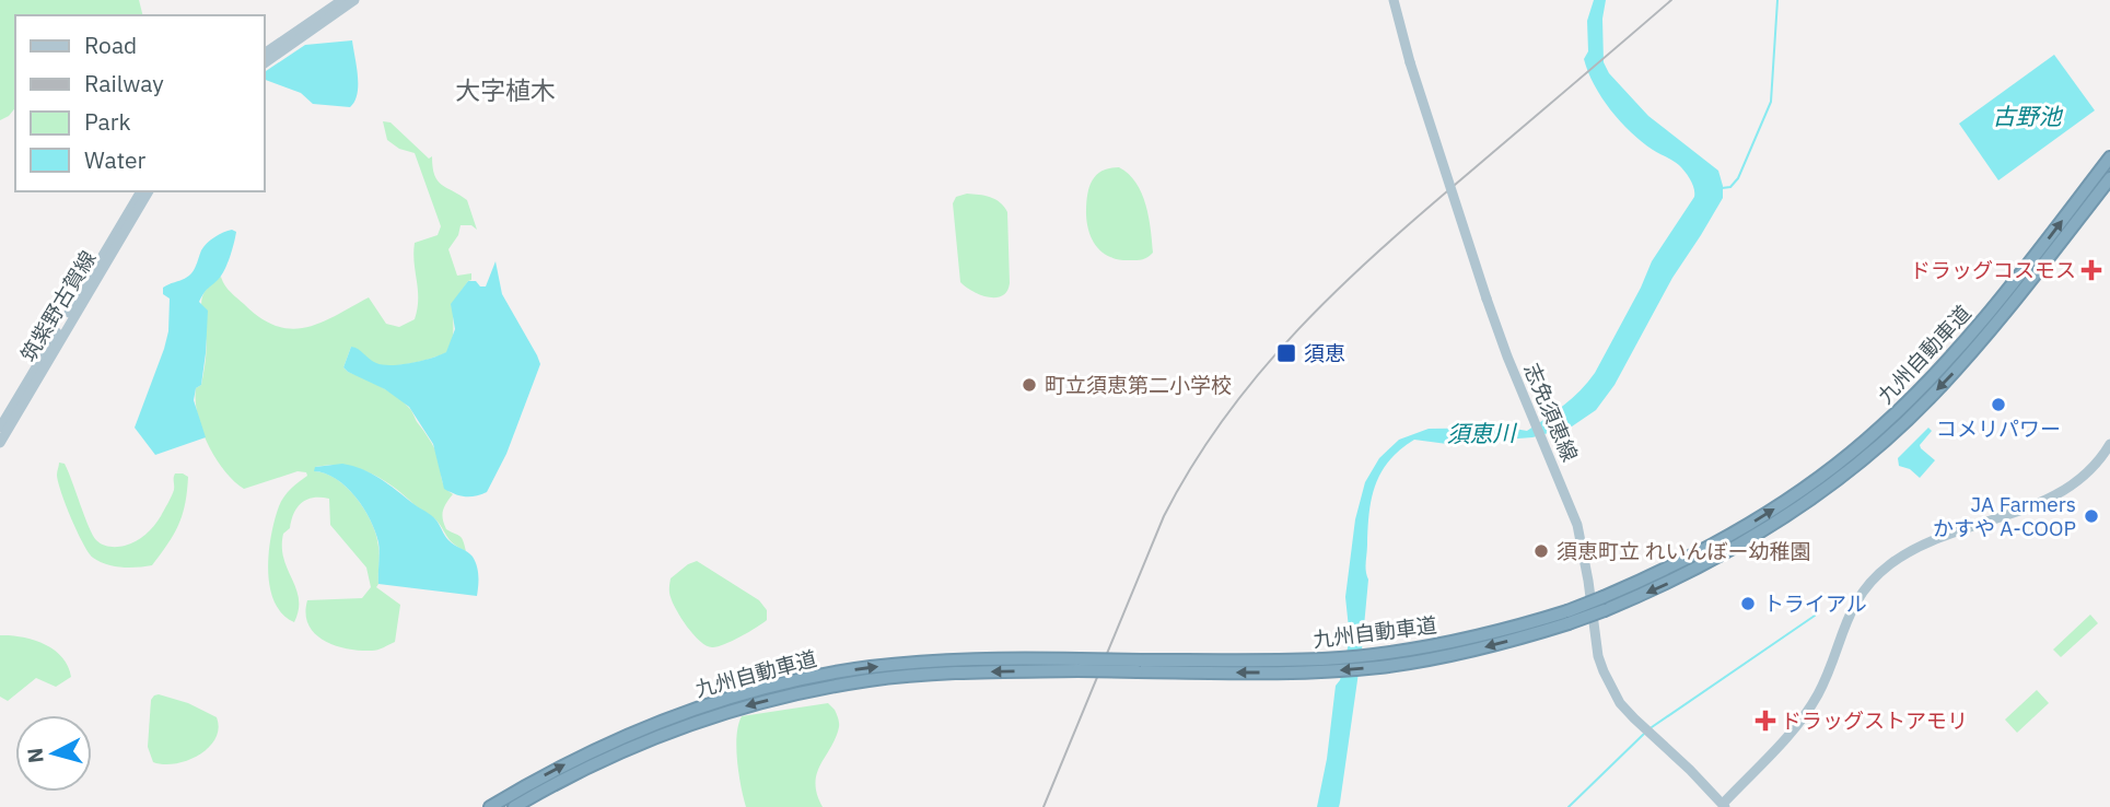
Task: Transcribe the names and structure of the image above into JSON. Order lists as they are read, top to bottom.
{
  "streets": {
    "highway": ["九州自動車道"],
    "main road": ["筑紫野古賀線", "志免須恵線"]
  },
  "districts": ["大字植木"],
  "water": ["古野池", "須恵川"],
  "places": {
    "health": ["ドラッグコスモス", "ドラッグストアモリ"],
    "transit": ["須恵"],
    "other": [
      "町立須恵第二小学校",
      "コメリパワー",
      "JA Farmers かすや A-COOP",
      "須恵町立 れいんぼー幼稚園",
      "トライアル"
    ]
  },
  "legend": [
    "Road",
    "Railway",
    "Park",
    "Water"
  ],
  "north": "left"
}
